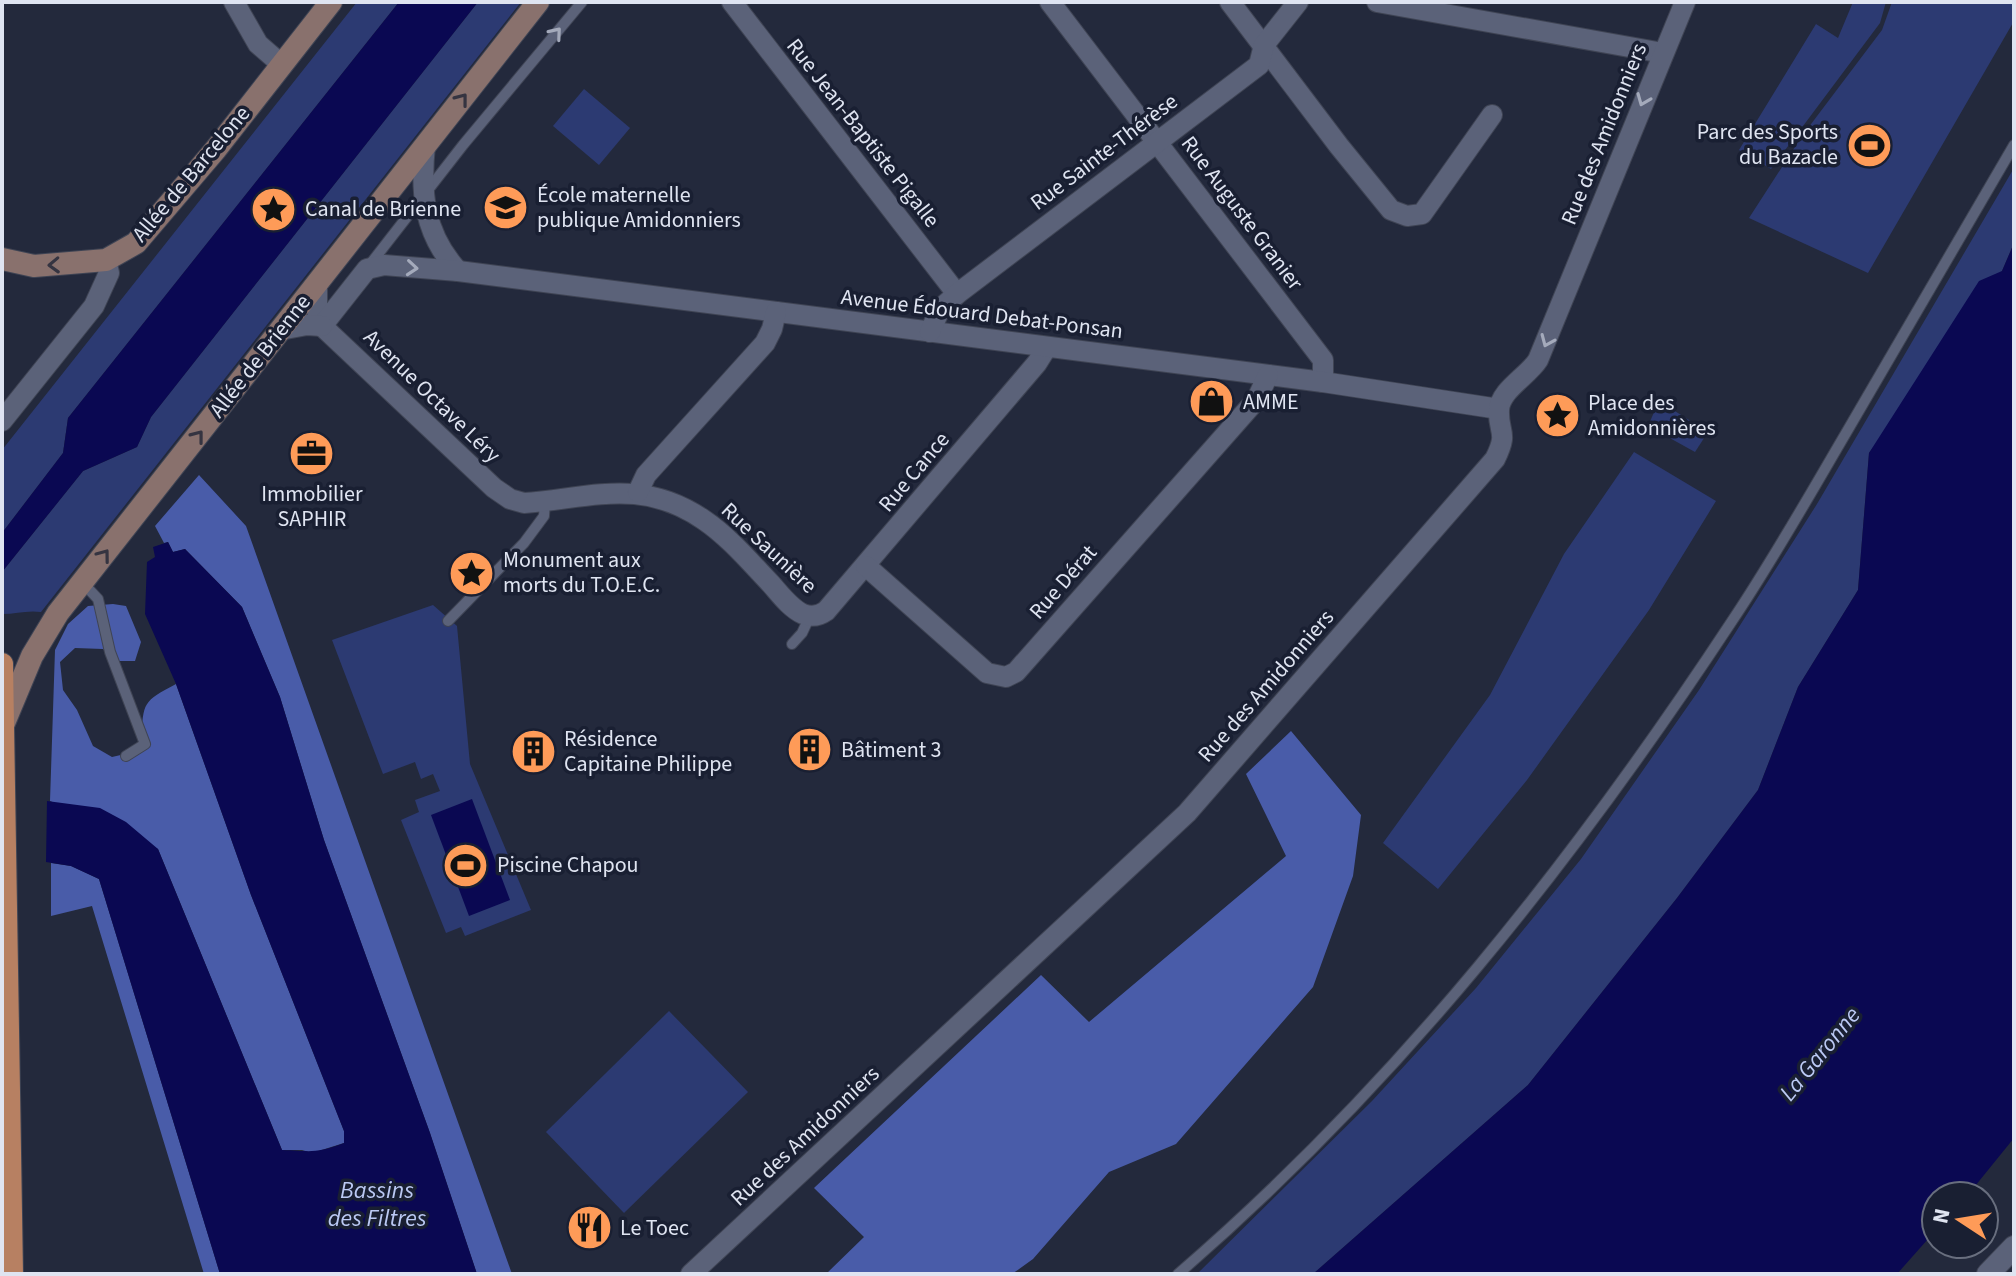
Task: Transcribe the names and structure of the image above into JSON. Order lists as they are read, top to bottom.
{
  "streets": {
    "main road": ["Allée de Barcelone", "Allée de Brienne"],
    "street": [
      "Rue Jean-Baptiste Pigalle",
      "Rue des Amidonniers",
      "Rue Sainte-Thérèse",
      "Rue Auguste Granier",
      "Avenue Édouard Debat-Ponsan",
      "Avenue Octave Léry",
      "Rue Cance",
      "Rue Saunière",
      "Rue Dérat"
    ]
  },
  "crossings": [
    ["Rue Jean-Baptiste Pigalle", "Rue Sainte-Thérèse"],
    ["Rue des Amidonniers", "Avenue Édouard Debat-Ponsan"],
    ["Rue Sainte-Thérèse", "Rue Auguste Granier"],
    ["Rue Sainte-Thérèse", "Avenue Édouard Debat-Ponsan"],
    ["Rue Auguste Granier", "Avenue Édouard Debat-Ponsan"],
    ["Avenue Édouard Debat-Ponsan", "Allée de Brienne"],
    ["Avenue Édouard Debat-Ponsan", "Rue Cance"],
    ["Avenue Édouard Debat-Ponsan", "Rue Dérat"],
    ["Allée de Brienne", "Avenue Octave Léry"],
    ["Avenue Octave Léry", "Rue Saunière"],
    ["Rue Cance", "Rue Saunière"],
    ["Rue Cance", "Rue Dérat"]
  ],
  "one_way": ["Allée de Brienne"],
  "water": ["La Garonne", "Bassins des Filtres"],
  "places": {
    "sports": ["Parc des Sports du Bazacle", "Piscine Chapou"],
    "school or university": ["École maternelle publique Amidonniers"],
    "place": ["Canal de Brienne", "Place des Amidonnières", "Monument aux morts du T.O.E.C."],
    "shop": ["AMME"],
    "office": ["Immobilier SAPHIR"],
    "building": ["Bâtiment 3", "Résidence Capitaine Philippe"],
    "restaurant": ["Le Toec"]
  },
  "north": "left"
}
